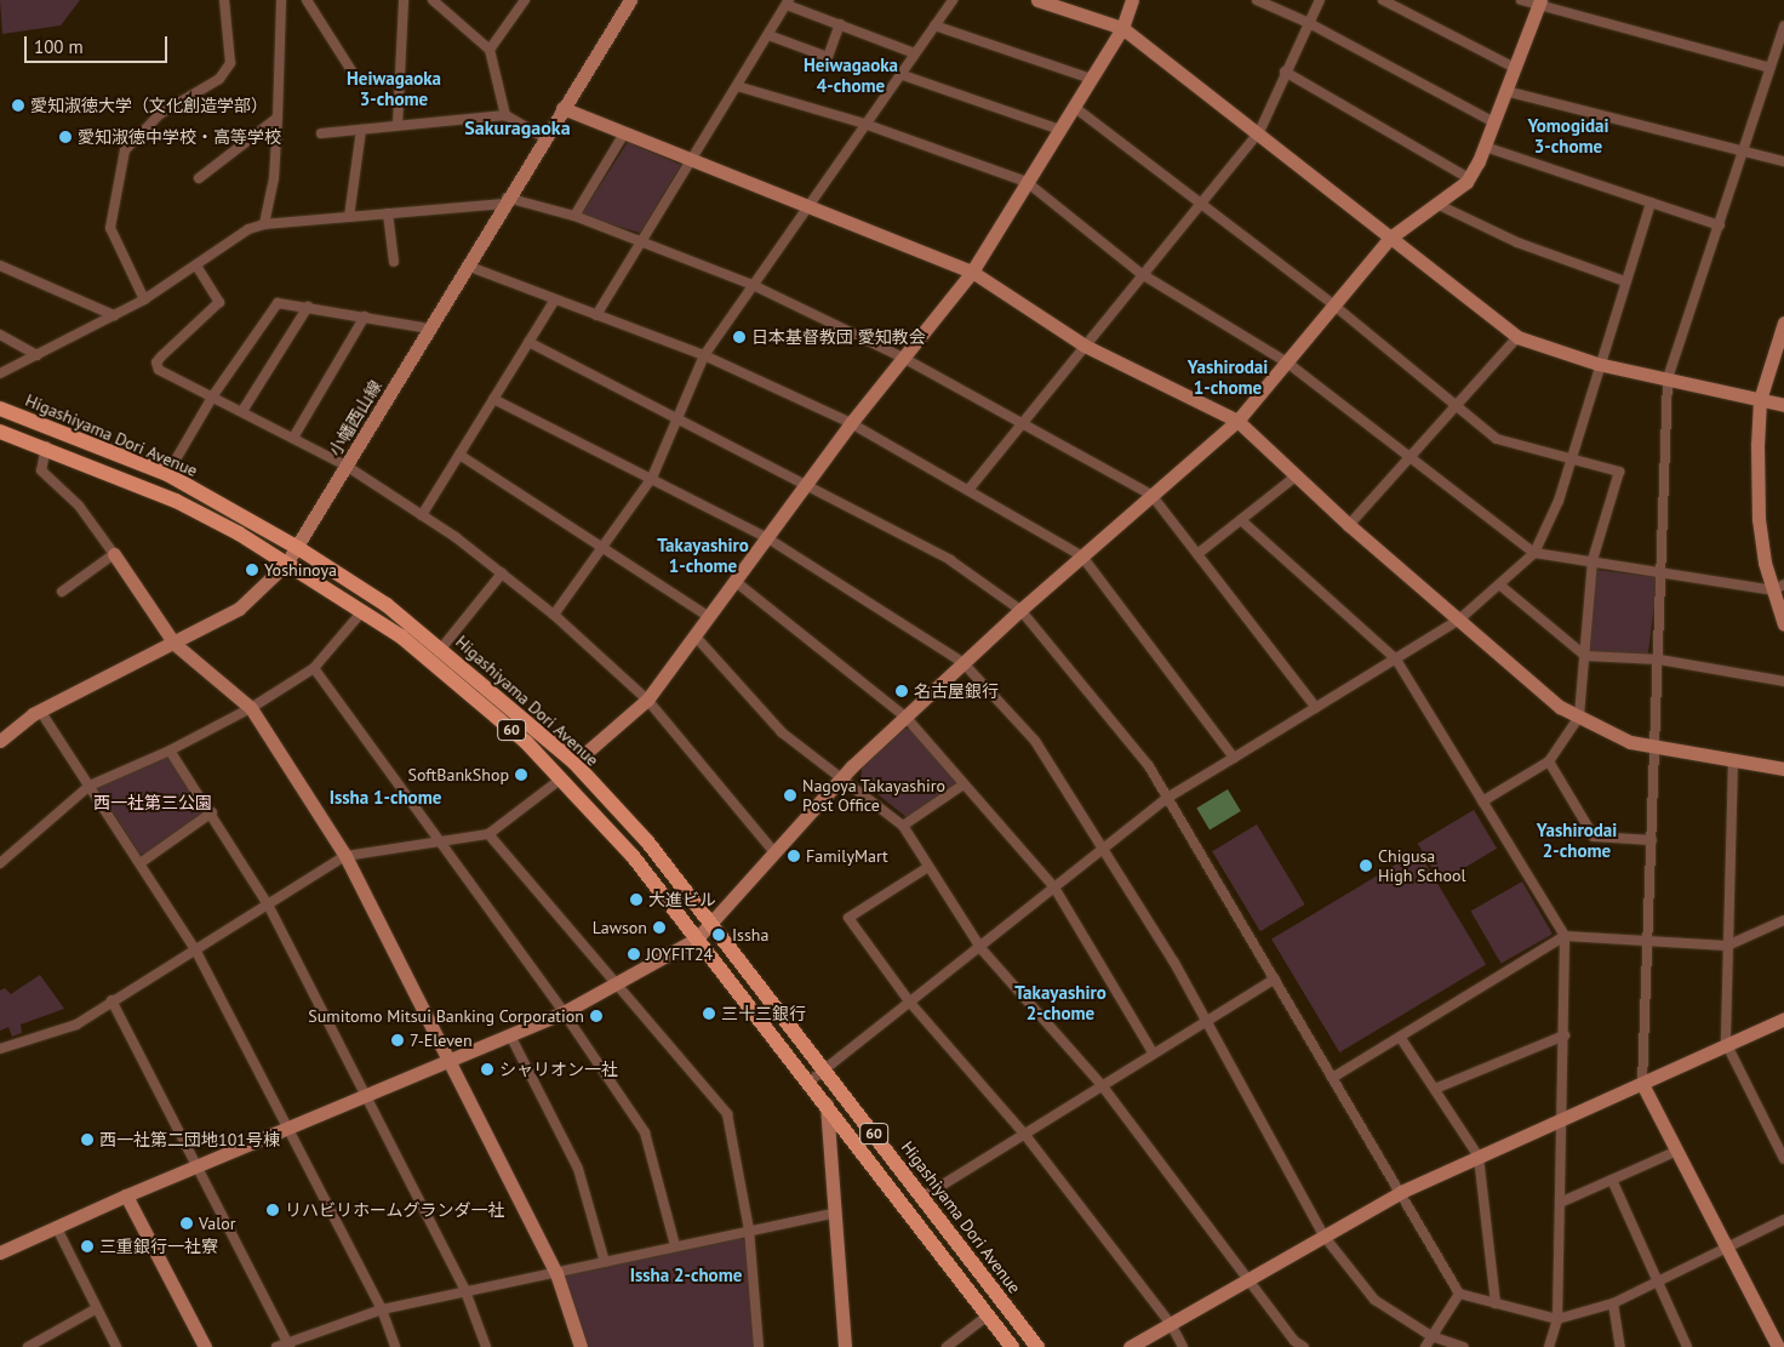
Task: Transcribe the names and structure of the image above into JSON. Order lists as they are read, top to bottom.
{
  "streets": {
    "main road": ["Higashiyama Dori Avenue", "60"],
    "street": ["小幡西山線"]
  },
  "crossings": [
    ["小幡西山線", "Higashiyama Dori Avenue"]
  ],
  "districts": [
    "Heiwagaoka 4-chome",
    "Heiwagaoka 3-chome",
    "Yomogidai 3-chome",
    "Sakuragaoka",
    "Yashirodai 1-chome",
    "Takayashiro 1-chome",
    "Issha 1-chome",
    "Yashirodai 2-chome",
    "Takayashiro 2-chome",
    "Issha 2-chome"
  ],
  "parks": ["西一社第三公園"],
  "places": [
    "愛知淑徳大学（文化創造学部）",
    "愛知淑徳中学校・高等学校",
    "日本基督教団 愛知教会",
    "Yoshinoya",
    "名古屋銀行",
    "SoftBankShop",
    "Nagoya Takayashiro Post Office",
    "FamilyMart",
    "Chigusa High School",
    "大進ビル",
    "Lawson",
    "Issha",
    "JOYFIT24",
    "三十三銀行",
    "Sumitomo Mitsui Banking Corporation",
    "7-Eleven",
    "シャリオン一社",
    "西一社第二団地101号棟",
    "リハビリホームグランダ一社",
    "Valor",
    "三重銀行一社寮"
  ],
  "scale_bar": "100 m"
}
